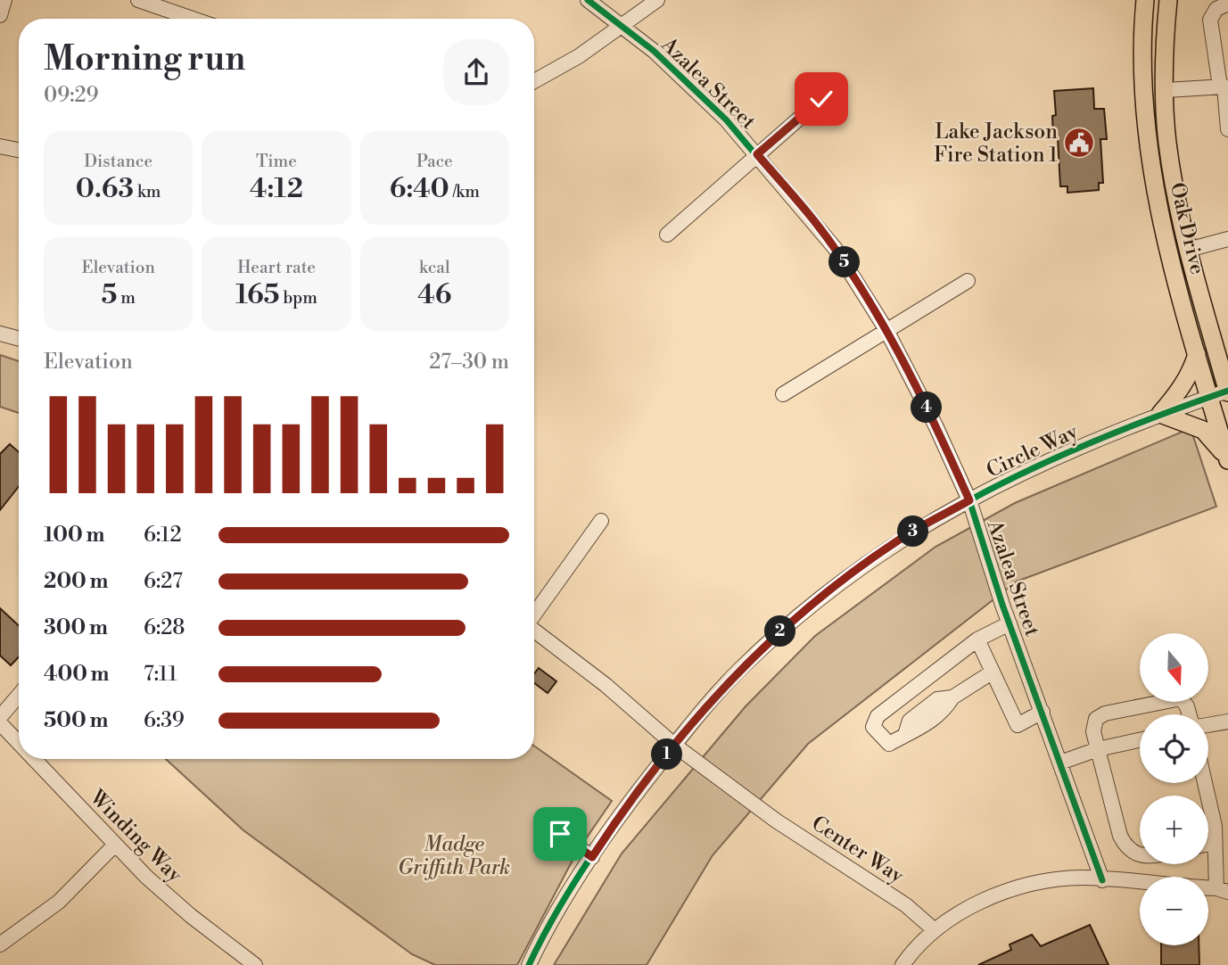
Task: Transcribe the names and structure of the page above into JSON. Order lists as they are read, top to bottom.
{
  "streets": {
    "main road": ["Oak Drive"],
    "street": [
      "Azalea Street",
      "Circle Way",
      "Winding Way",
      "Center Way"
    ]
  },
  "crossings": [
    ["Azalea Street", "Circle Way"],
    ["Oak Drive", "Circle Way"],
    ["Circle Way", "Center Way"]
  ],
  "parks": ["Madge Griffith Park"],
  "places": {
    "public building": ["Lake Jackson Fire Station 1"]
  },
  "north": "bottom",
  "page": {
    "heading": ["Morning run", "09:29"],
    "stats": [
      ["Distance", "0.63 km"],
      ["Time", "4:12"],
      ["Pace", "6:40 /km"],
      ["Elevation", "5 m"],
      ["Heart rate", "165 bpm"],
      ["kcal", "46"]
    ],
    "pins": [
      "5",
      "4",
      "3",
      "2",
      "1"
    ],
    "chart": ["Elevation", "27–30 m"],
    "list": [
      {
        "name": "100 m",
        "note": "6:12"
      },
      {
        "name": "200 m",
        "note": "6:27"
      },
      {
        "name": "300 m",
        "note": "6:28"
      },
      {
        "name": "400 m",
        "note": "7:11"
      },
      {
        "name": "500 m",
        "note": "6:39"
      }
    ],
    "map_buttons": ["+", "−"]
  }
}
